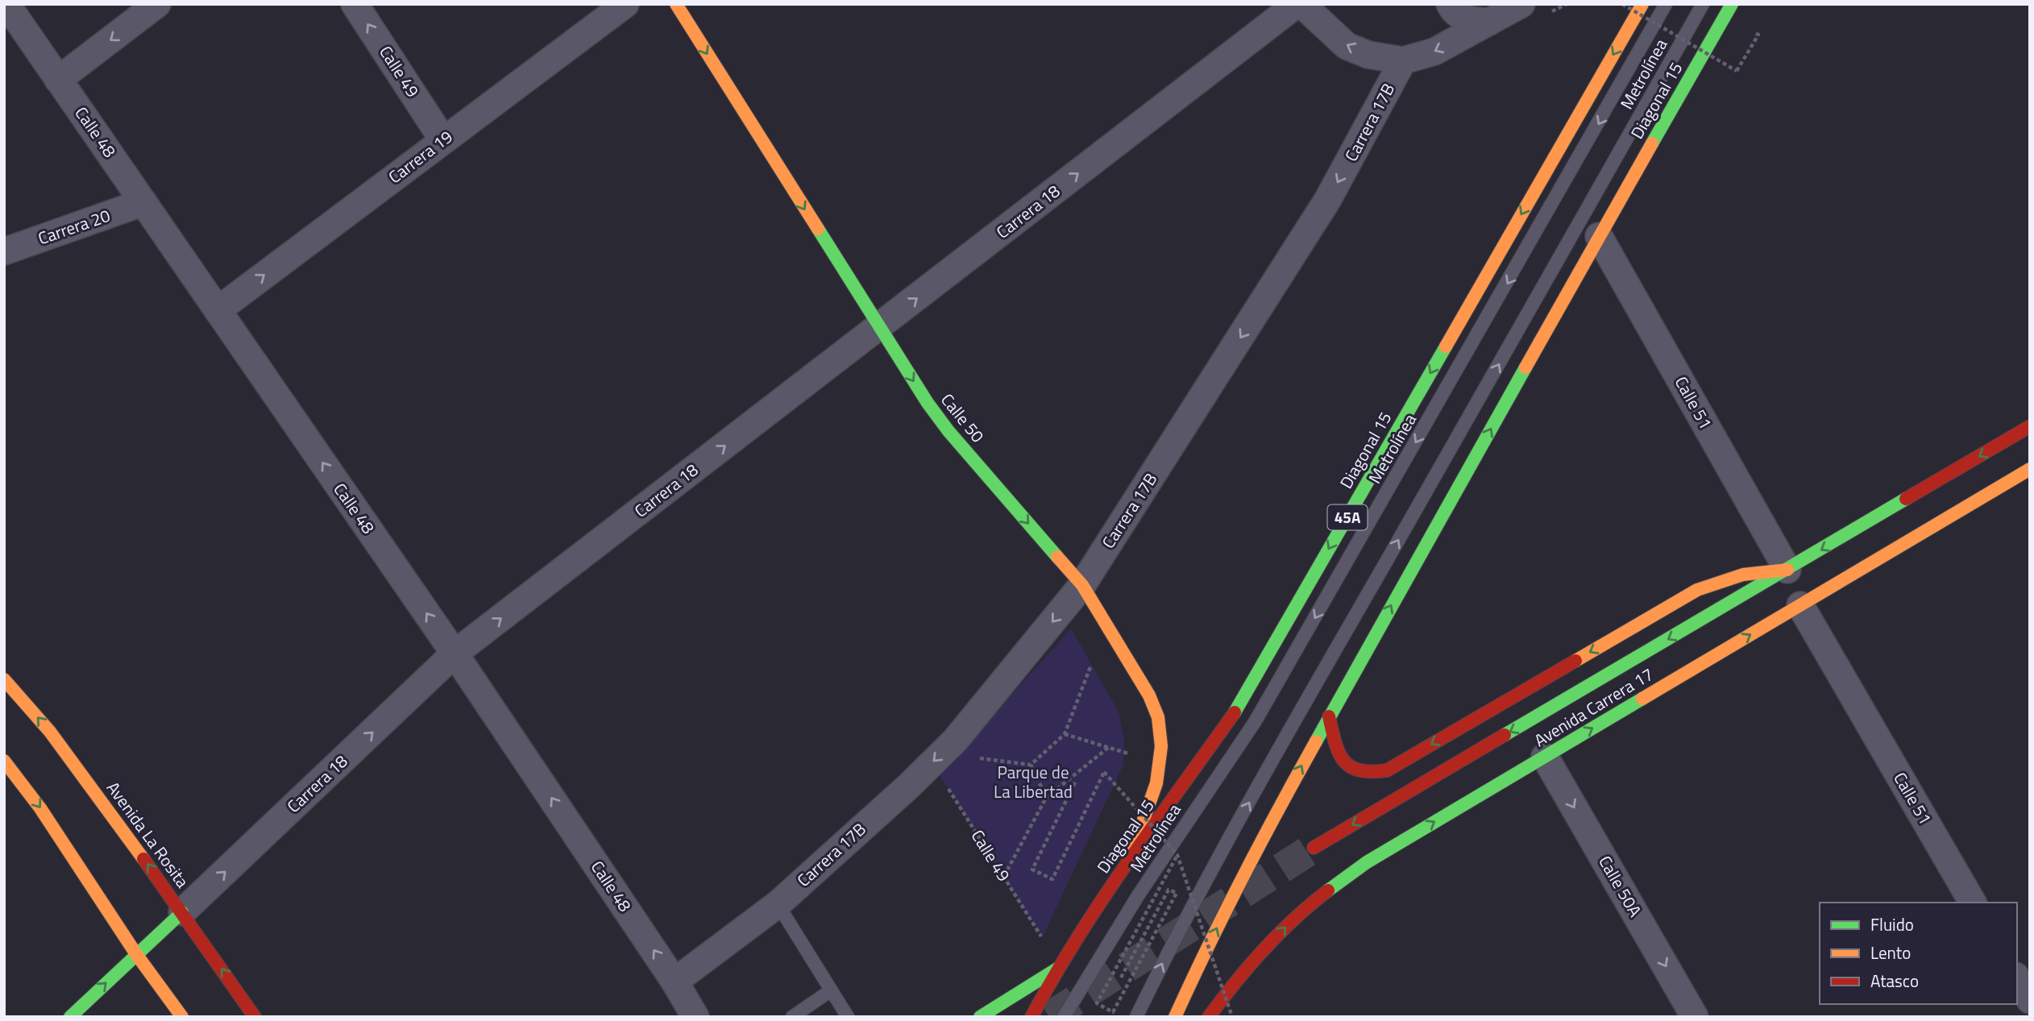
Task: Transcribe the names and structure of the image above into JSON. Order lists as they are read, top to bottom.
{
  "streets": {
    "main road": [
      "Diagonal 15",
      "Carrera 18",
      "Calle 50",
      "45A",
      "Avenida Carrera 17",
      "Avenida La Rosita"
    ],
    "street": [
      "Calle 49",
      "Carrera 17B",
      "Calle 48",
      "Carrera 19",
      "Carrera 20",
      "Calle 51",
      "Calle 50A"
    ],
    "lane": ["Metrolínea"]
  },
  "crossings": [
    ["Calle 49", "Carrera 17B"],
    ["Calle 49", "Carrera 19"],
    ["Diagonal 15", "Calle 51"],
    ["Diagonal 15", "Calle 50"],
    ["Carrera 17B", "Calle 48"],
    ["Carrera 17B", "Calle 50"],
    ["Calle 48", "Carrera 19"],
    ["Calle 48", "Carrera 18"],
    ["Calle 48", "Carrera 20"],
    ["Carrera 18", "Calle 50"],
    ["Carrera 18", "Avenida La Rosita"],
    ["Calle 51", "Avenida Carrera 17"],
    ["Avenida Carrera 17", "Calle 50A"]
  ],
  "one_way": [
    "Calle 49",
    "Carrera 17B",
    "Calle 48",
    "Carrera 19",
    "Carrera 18",
    "Calle 50",
    "Calle 50A"
  ],
  "parks": ["Parque de La Libertad"],
  "legend": ["Fluido", "Lento", "Atasco"]
}
